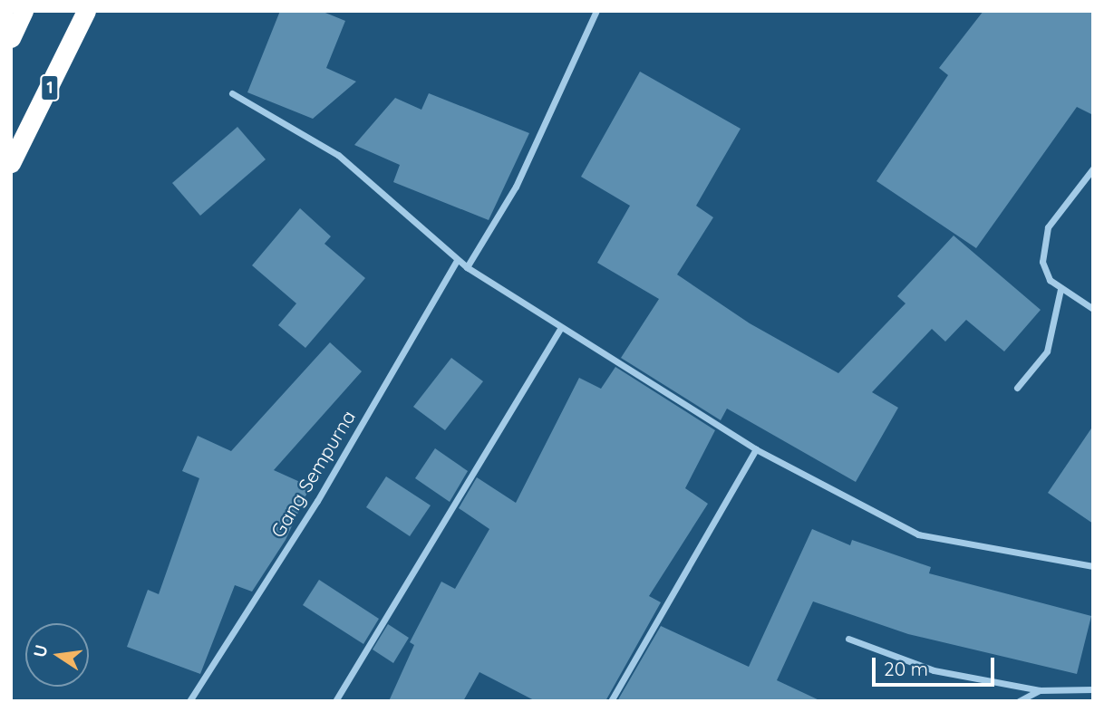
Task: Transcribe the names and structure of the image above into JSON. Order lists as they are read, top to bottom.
{
  "streets": {
    "highway": ["1"],
    "street": ["Gang Sempurna"]
  },
  "scale_bar": "20 m",
  "north": "left"
}
